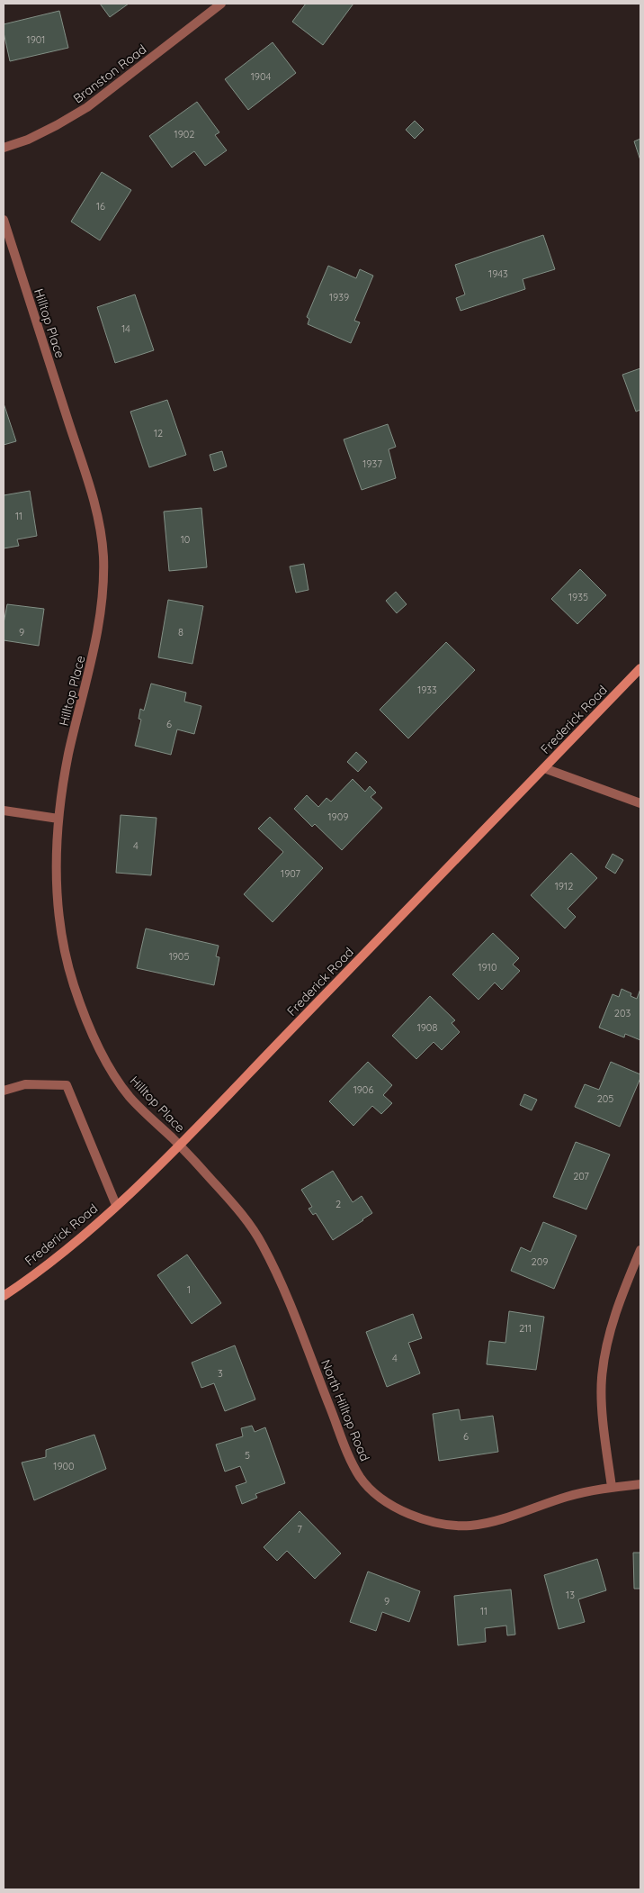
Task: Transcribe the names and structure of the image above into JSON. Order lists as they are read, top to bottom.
{
  "streets": {
    "main road": ["Frederick Road"],
    "street": ["Branston Road", "Hilltop Place", "North Hilltop Road"]
  },
  "crossings": [
    ["Hilltop Place", "Frederick Road"],
    ["Hilltop Place", "North Hilltop Road"],
    ["Frederick Road", "North Hilltop Road"]
  ],
  "house_numbers": [
    "1901",
    "1904",
    "1902",
    "16",
    "1943",
    "1939",
    "14",
    "12",
    "1937",
    "11",
    "10",
    "1935",
    "9",
    "8",
    "1933",
    "6",
    "1909",
    "4",
    "1907",
    "1912",
    "1905",
    "1910",
    "203",
    "1908",
    "1906",
    "205",
    "207",
    "2",
    "209",
    "1",
    "211",
    "4",
    "3",
    "6",
    "5",
    "1900",
    "7",
    "13",
    "9",
    "11"
  ]
}
